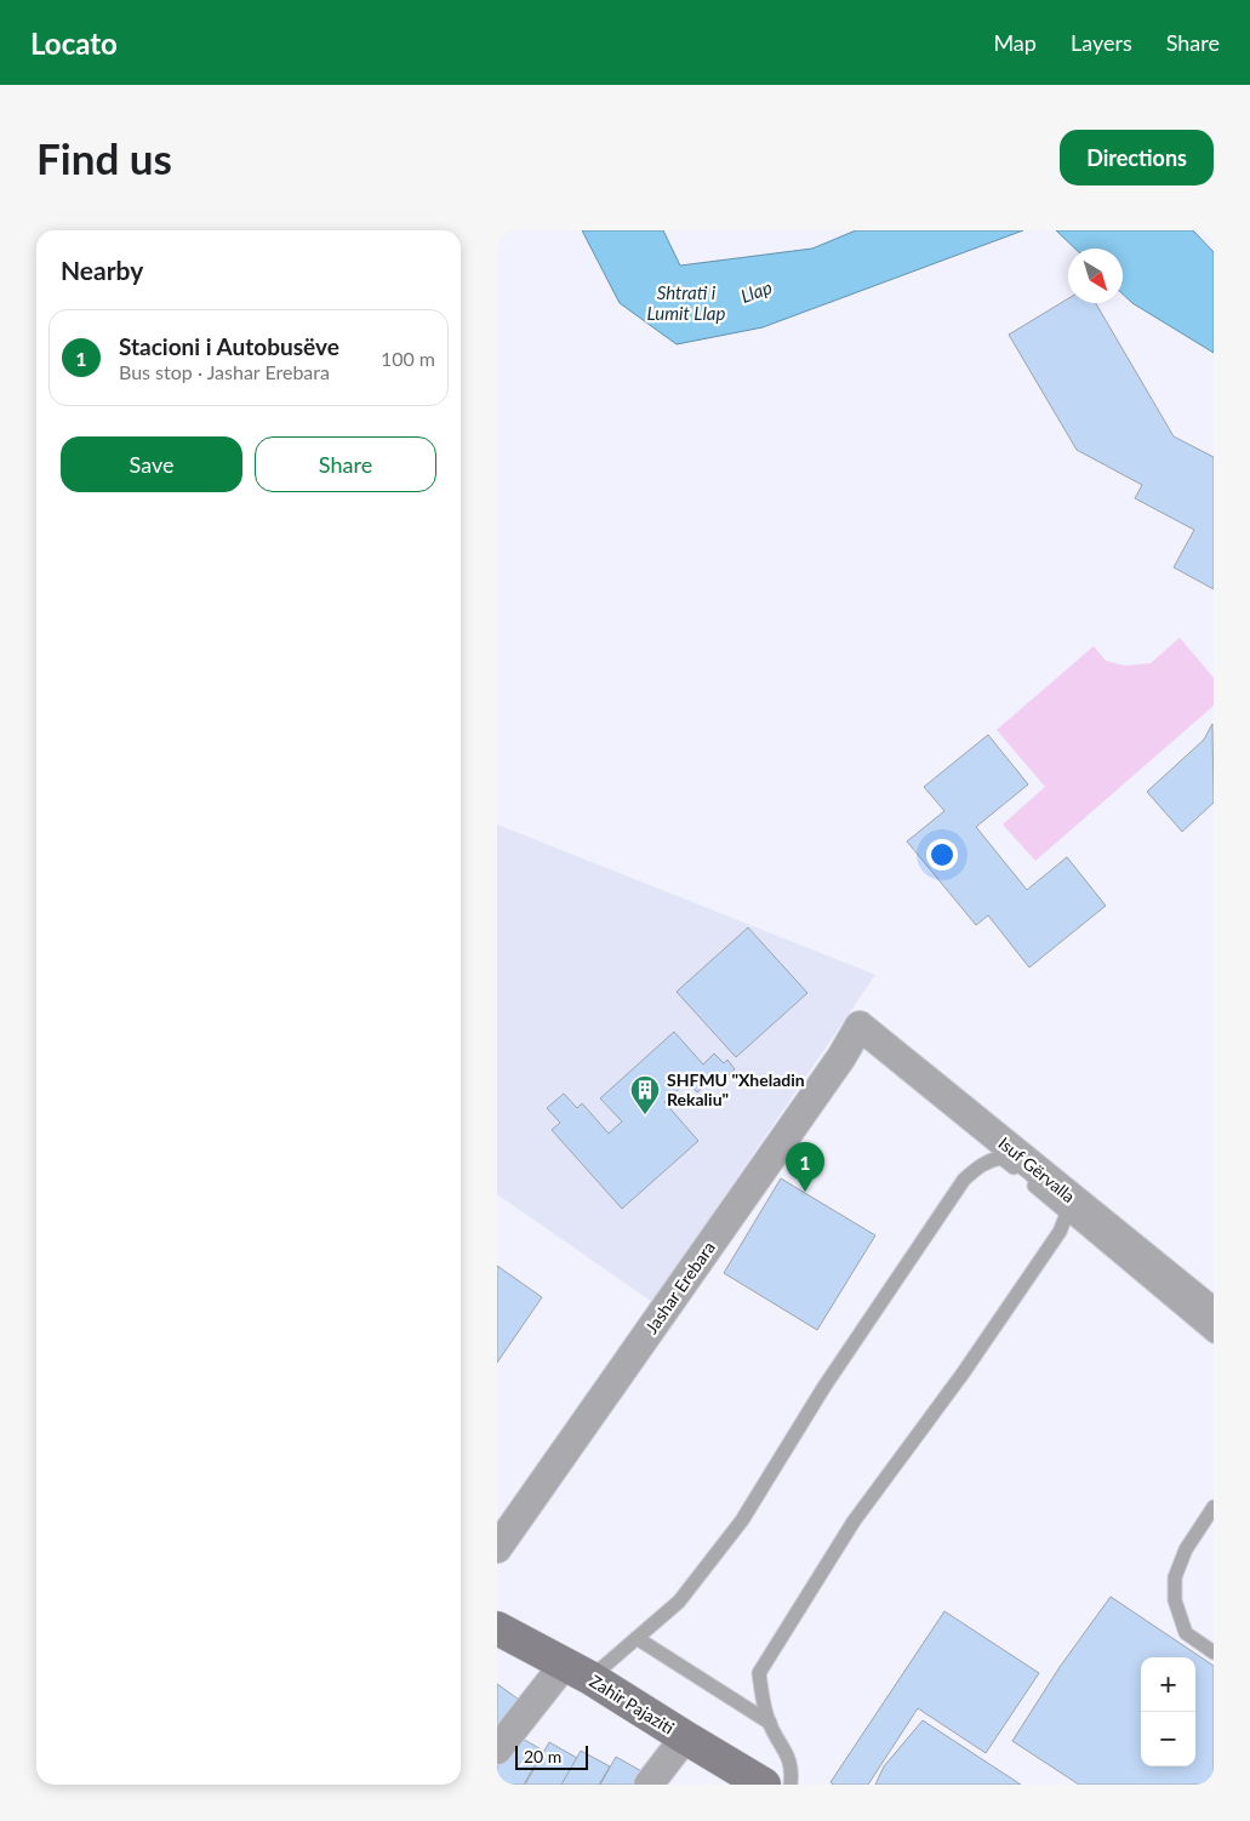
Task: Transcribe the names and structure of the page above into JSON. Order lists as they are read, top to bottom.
{
  "streets": {
    "main road": ["Zahir Pajaziti"],
    "street": ["Isuf Gërvalla", "Jashar Erebara"]
  },
  "crossings": [
    ["Isuf Gërvalla", "Jashar Erebara"]
  ],
  "water": ["Llap", "Shtrati i Lumit Llap"],
  "places": {
    "building": ["SHFMU \"Xheladin Rekaliu\""]
  },
  "scale_bar": "20 m",
  "north": "bottom right",
  "page": {
    "header": "Locato",
    "nav": ["Map", "Layers", "Share"],
    "buttons": [
      "Directions",
      ["Save", "Share"]
    ],
    "title": "Find us",
    "heading": "Nearby",
    "list": [
      {
        "mark": "1",
        "name": "Stacioni i Autobusëve",
        "note": "Bus stop · Jashar Erebara",
        "value": "100 m"
      }
    ],
    "pins": "1",
    "map_buttons": ["+", "−"],
    "scale": "20 m"
  }
}
